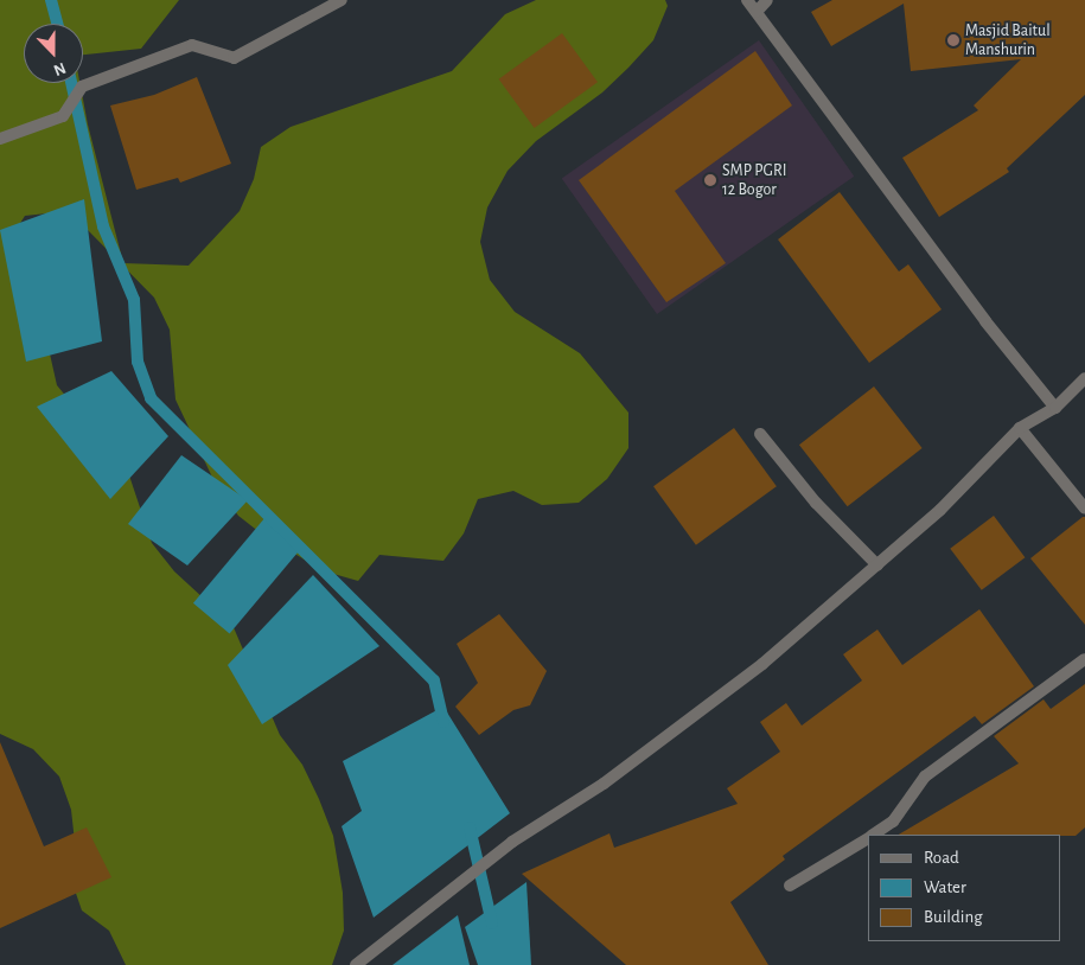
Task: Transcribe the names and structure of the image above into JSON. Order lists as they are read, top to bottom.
{
  "places": ["Masjid Baitul Manshurin", "SMP PGRI 12 Bogor"],
  "legend": ["Road", "Water", "Building"],
  "north": "bottom"
}
